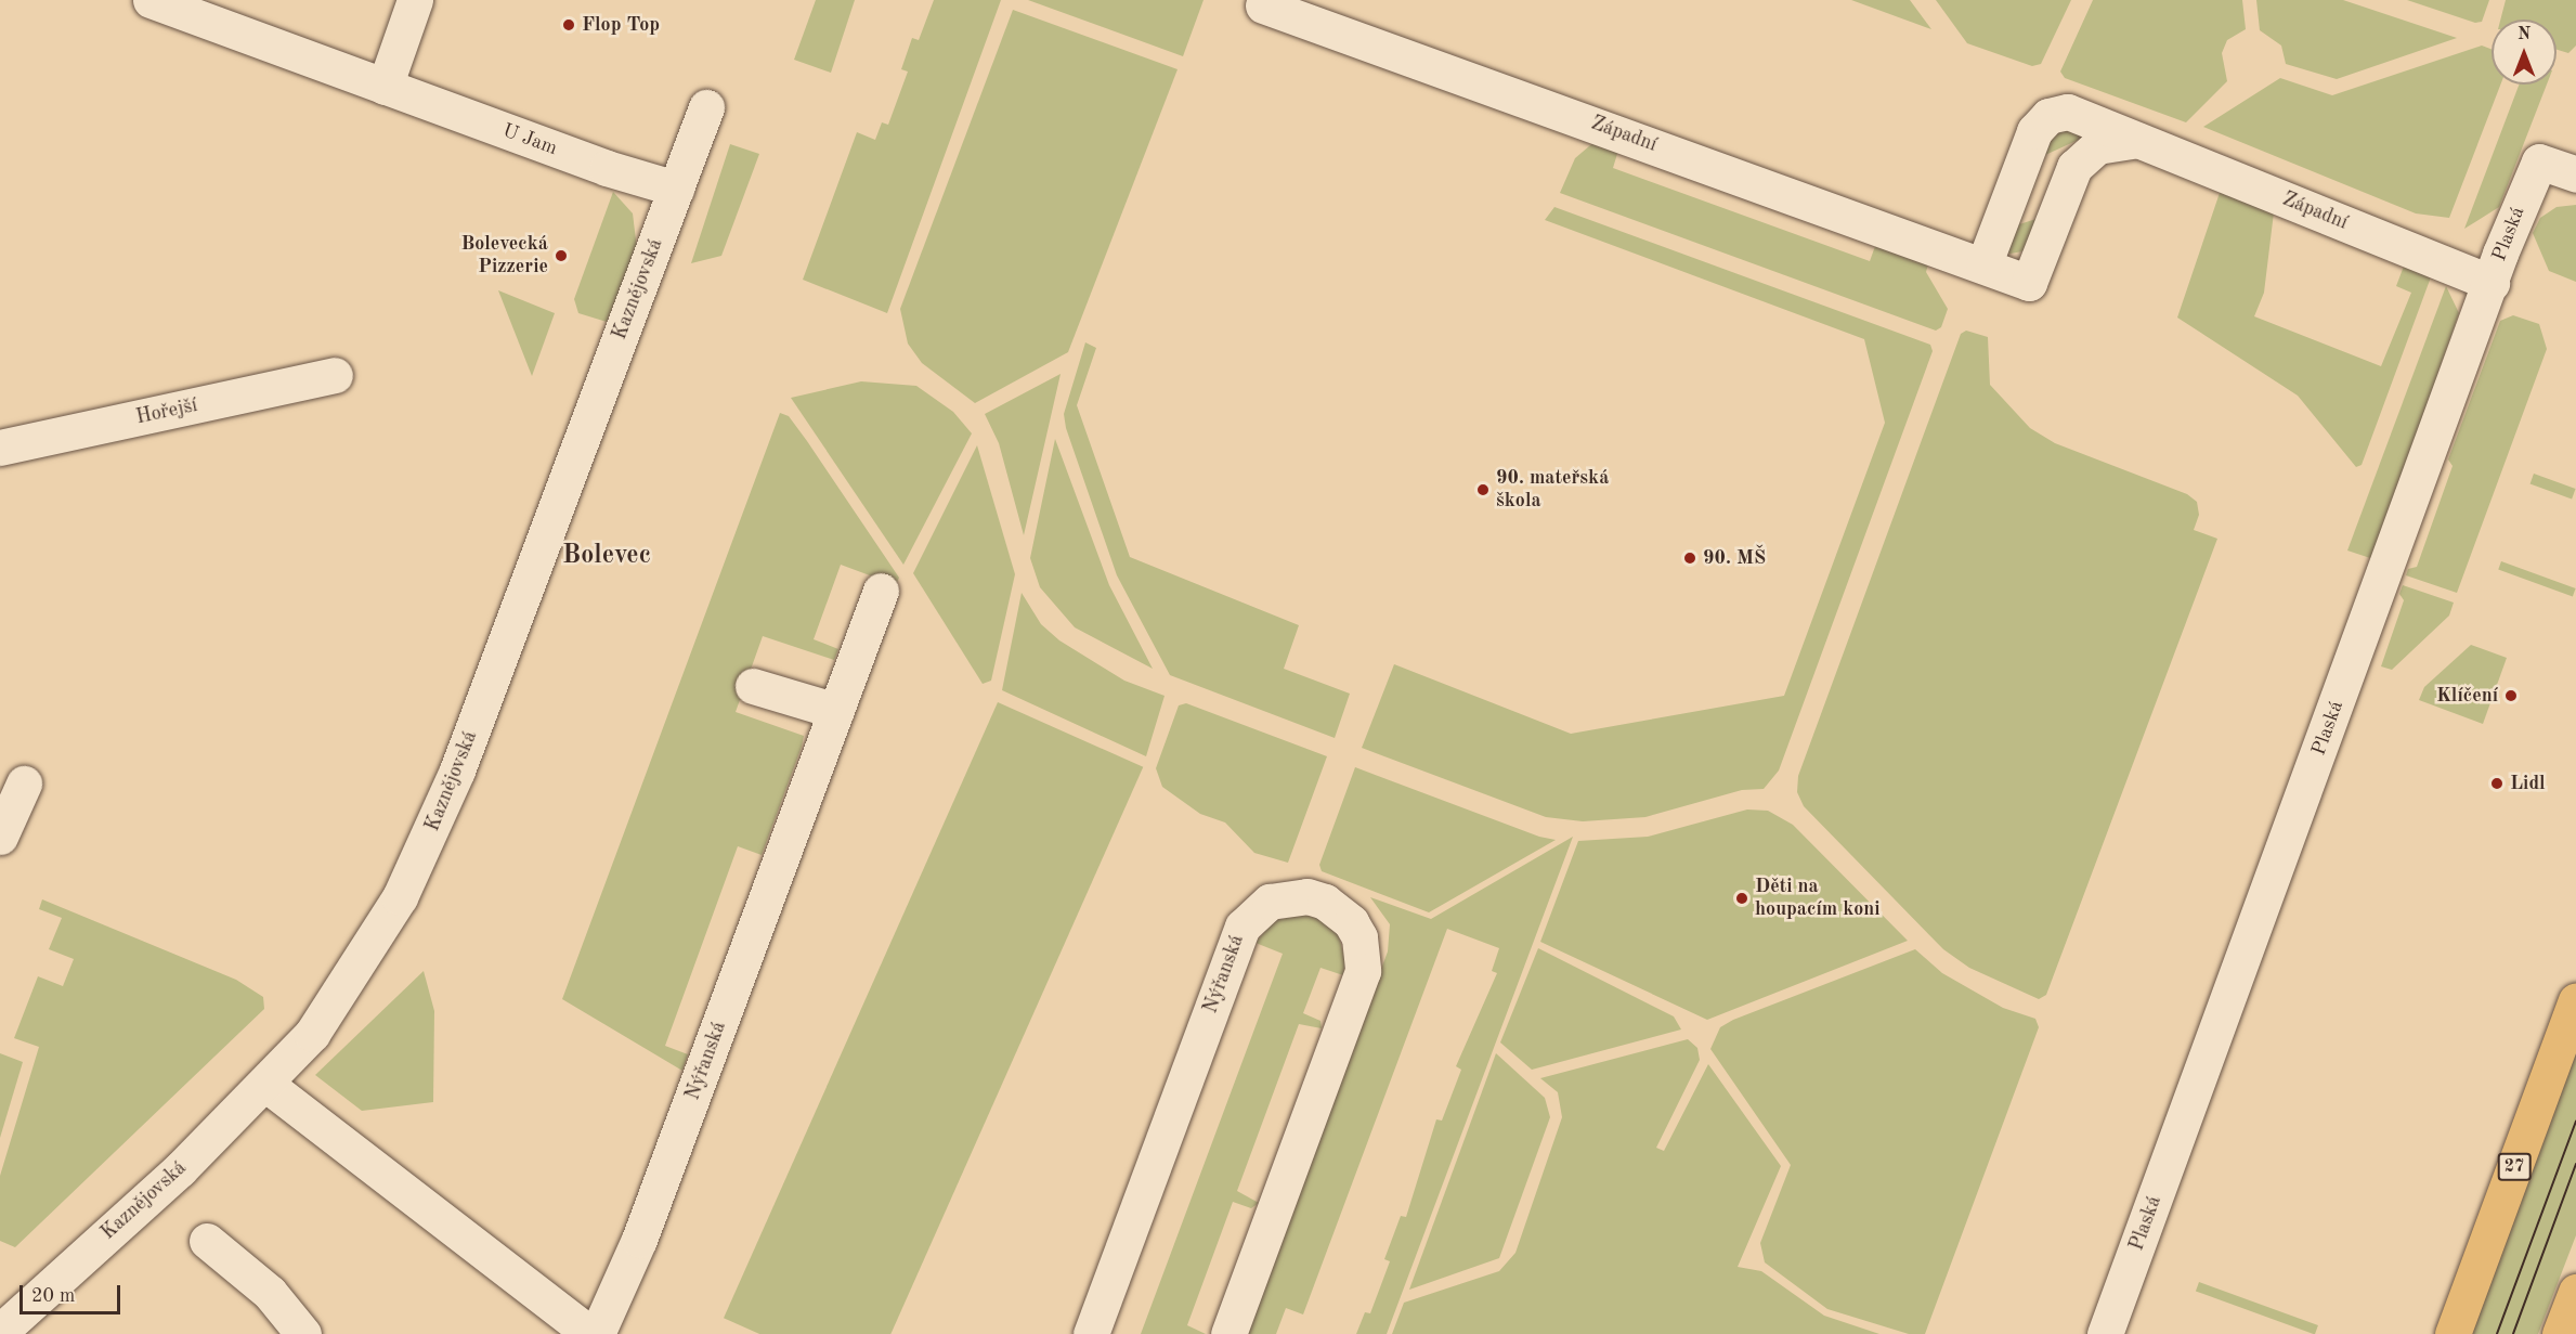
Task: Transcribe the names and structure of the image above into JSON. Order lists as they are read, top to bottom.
{
  "streets": {
    "main road": ["27"],
    "street": [
      "Západní",
      "U Jam",
      "Plaská",
      "Kaznějovská",
      "Hořejší",
      "Nýřanská"
    ]
  },
  "crossings": [
    ["Západní", "Plaská"],
    ["U Jam", "Kaznějovská"]
  ],
  "districts": ["Bolevec"],
  "places": [
    "Flop Top",
    "Bolevecká Pizzerie",
    "90. mateřská škola",
    "90. MŠ",
    "Klíčení",
    "Lidl",
    "Děti na houpacím koni"
  ],
  "scale_bar": "20 m",
  "north": "top"
}
